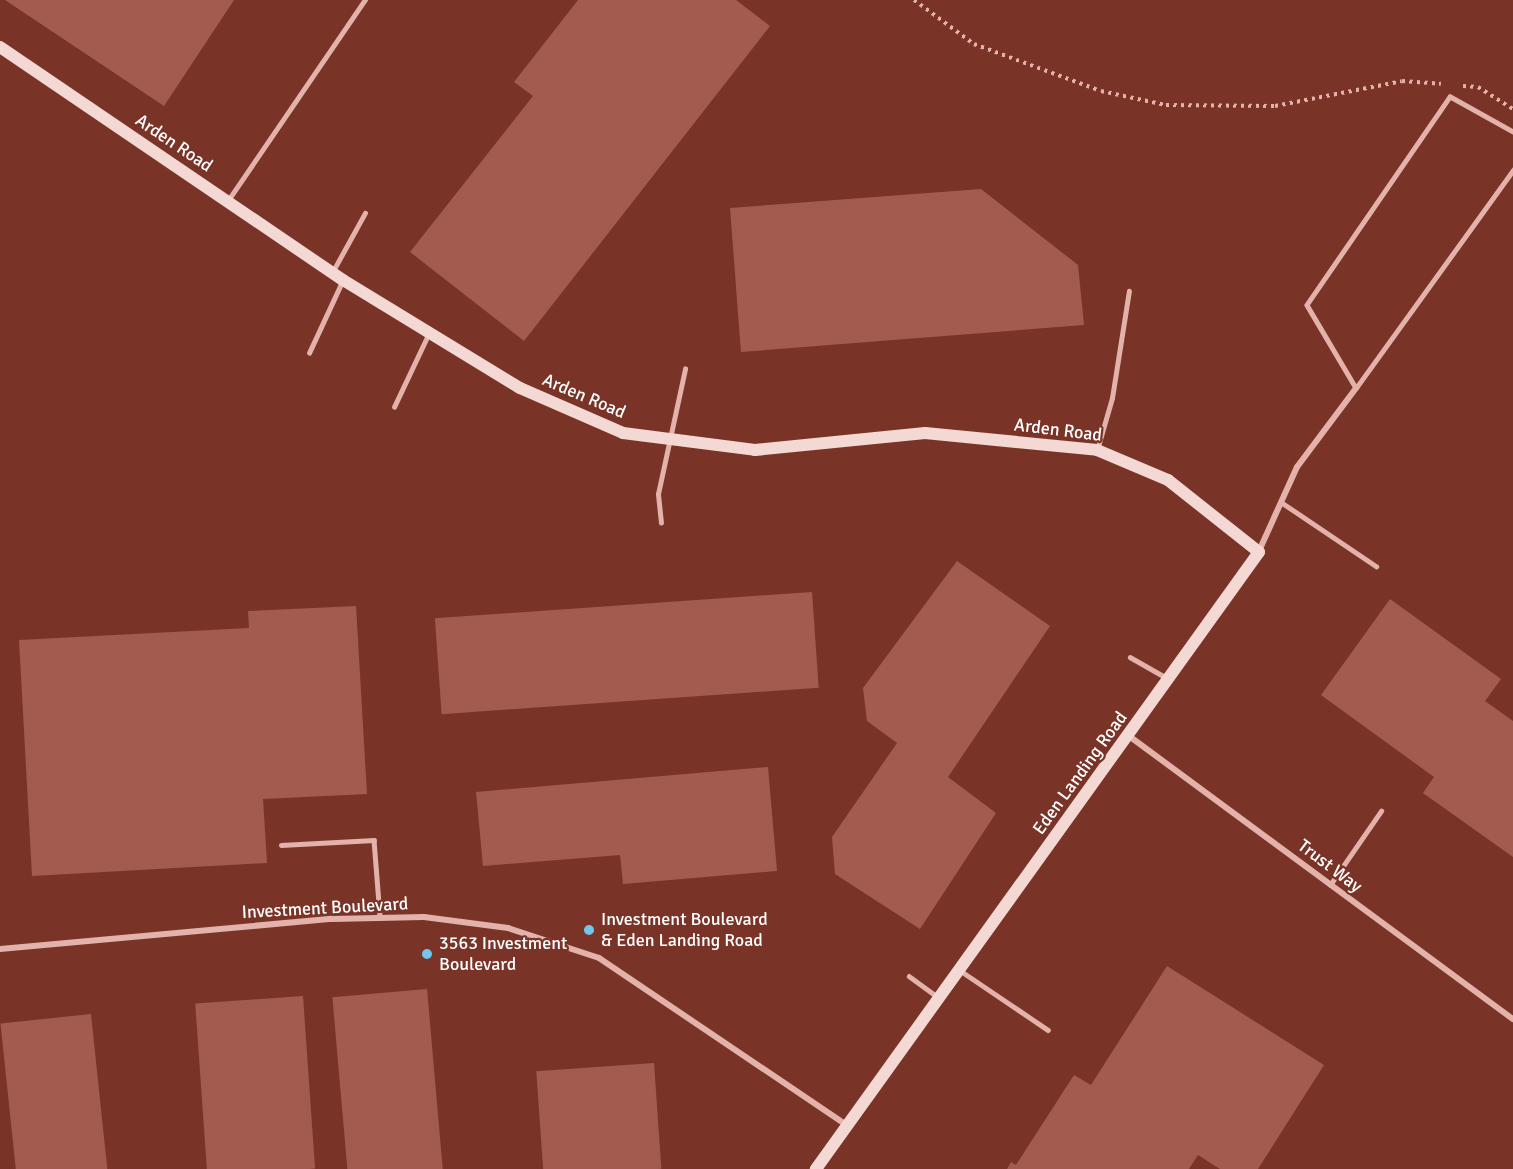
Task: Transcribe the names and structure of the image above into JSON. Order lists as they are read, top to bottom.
{
  "streets": {
    "street": [
      "Arden Road",
      "Eden Landing Road",
      "Trust Way",
      "Investment Boulevard"
    ]
  },
  "crossings": [
    ["Arden Road", "Eden Landing Road"],
    ["Eden Landing Road", "Trust Way"],
    ["Eden Landing Road", "Investment Boulevard"]
  ],
  "places": ["Investment Boulevard & Eden Landing Road", "3563 Investment Boulevard"]
}
